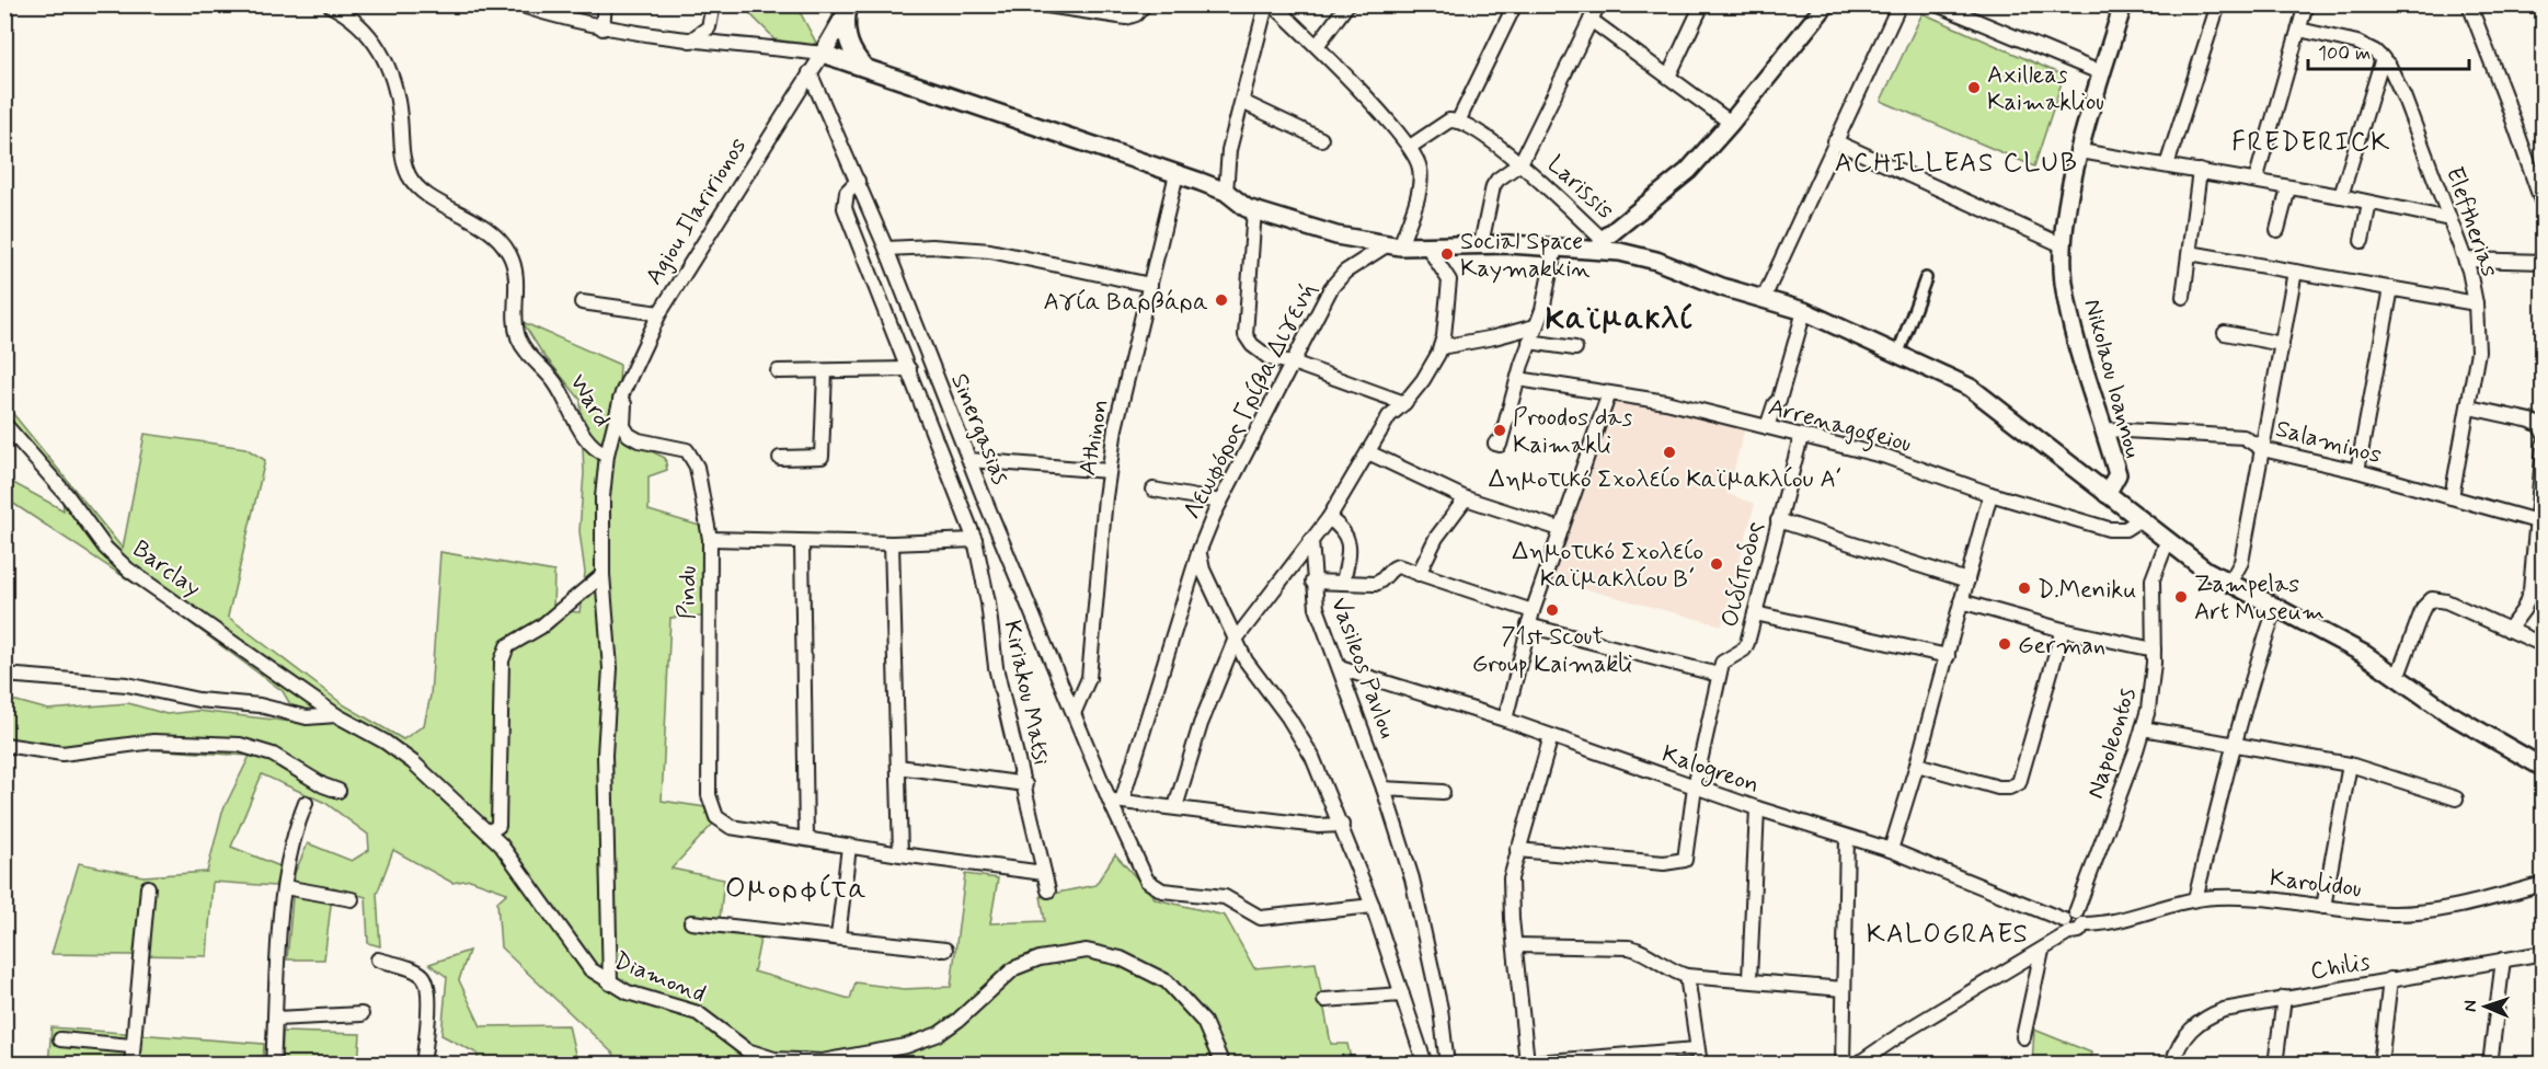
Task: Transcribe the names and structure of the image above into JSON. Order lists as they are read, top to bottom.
{
  "streets": {
    "street": [
      "Larissis",
      "Agiou Ilaririonos",
      "Eleftherias",
      "Nikolaou Ioannou",
      "Ward",
      "Λεωφόρος Γρίβα Διγενή",
      "Arrenagogeiou",
      "Sinergasias",
      "Athinon",
      "Salaminos",
      "Barclay",
      "Οιδίποδος",
      "Pindu",
      "Vasileos Pavlou",
      "Kiriakou Matsi",
      "Napoleontos",
      "Kalogreon",
      "Karolidou",
      "Chilis",
      "Diamond"
    ]
  },
  "crossings": [
    ["Agiou Ilaririonos", "Ward"],
    ["Agiou Ilaririonos", "Sinergasias"],
    ["Agiou Ilaririonos", "Pindu"],
    ["Eleftherias", "Salaminos"],
    ["Nikolaou Ioannou", "Salaminos"],
    ["Ward", "Diamond"],
    ["Λεωφόρος Γρίβα Διγενή", "Sinergasias"],
    ["Arrenagogeiou", "Οιδίποδος"],
    ["Sinergasias", "Athinon"],
    ["Sinergasias", "Kiriakou Matsi"],
    ["Barclay", "Diamond"],
    ["Οιδίποδος", "Kalogreon"],
    ["Vasileos Pavlou", "Kalogreon"],
    ["Napoleontos", "Kalogreon"],
    ["Napoleontos", "Karolidou"],
    ["Kalogreon", "Karolidou"]
  ],
  "districts": [
    "FREDERICK",
    "ACHILLEAS CLUB",
    "Καϊμακλί",
    "Ομορφίτα",
    "KALOGRAES"
  ],
  "places": [
    "Axilleas Kaimakliou",
    "Social Space Kaymakkin",
    "Αγία Βαρβάρα",
    "Proodos das Kaimakli",
    "Δημοτικό Σχολείο Καϊμακλίου Α΄",
    "Δημοτικό Σχολείο Καϊμακλίου Β΄",
    "D.Meniku",
    "Zampelas Art Museum",
    "71st Scout Group Kaimakli",
    "German"
  ],
  "scale_bar": "100 m",
  "north": "left"
}
